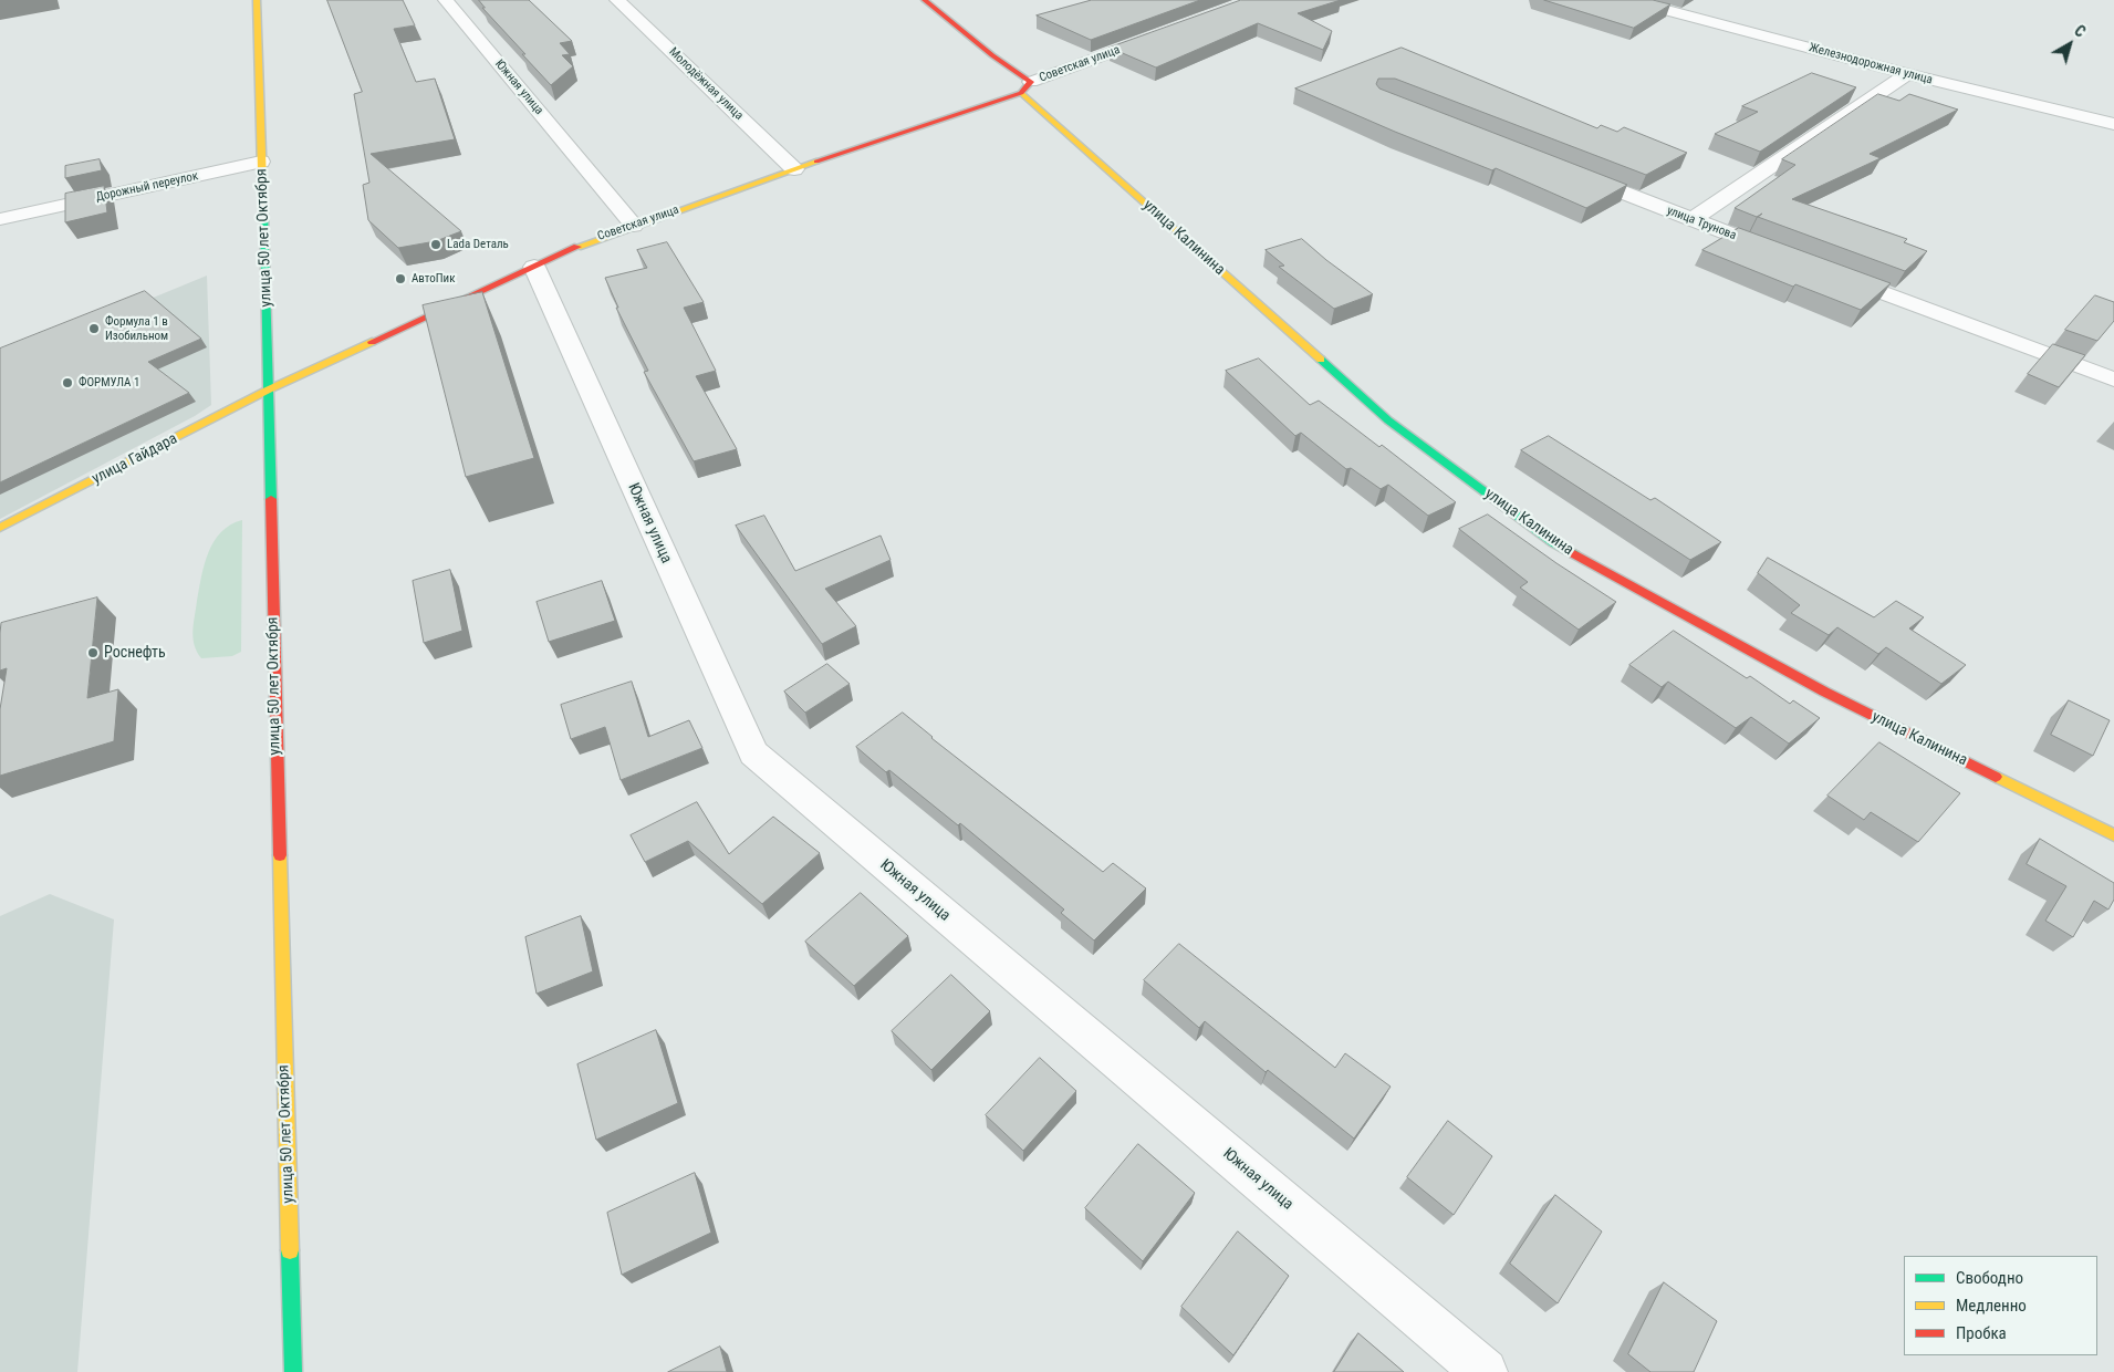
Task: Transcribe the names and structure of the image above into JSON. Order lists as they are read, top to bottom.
{
  "streets": {
    "street": [
      "Советская улица",
      "Железнодорожная улица",
      "Молодёжная улица",
      "Южная улица",
      "Дорожный переулок",
      "улица Трунова",
      "улица 50 лет Октября",
      "улица Калинина",
      "улица Гайдара"
    ]
  },
  "crossings": [
    ["Советская улица", "Молодёжная улица"],
    ["Советская улица", "Южная улица"],
    ["Советская улица", "улица 50 лет Октября"],
    ["Советская улица", "улица Калинина"],
    ["Советская улица", "улица Гайдара"],
    ["Дорожный переулок", "улица 50 лет Октября"],
    ["улица 50 лет Октября", "улица Гайдара"]
  ],
  "places": [
    "Lada Dеталь",
    "АвтоПик",
    "Формула 1 в Изобильном",
    "ФОРМУЛА 1",
    "Роснефть"
  ],
  "legend": ["Свободно", "Медленно", "Пробка"],
  "north": "top right"
}
